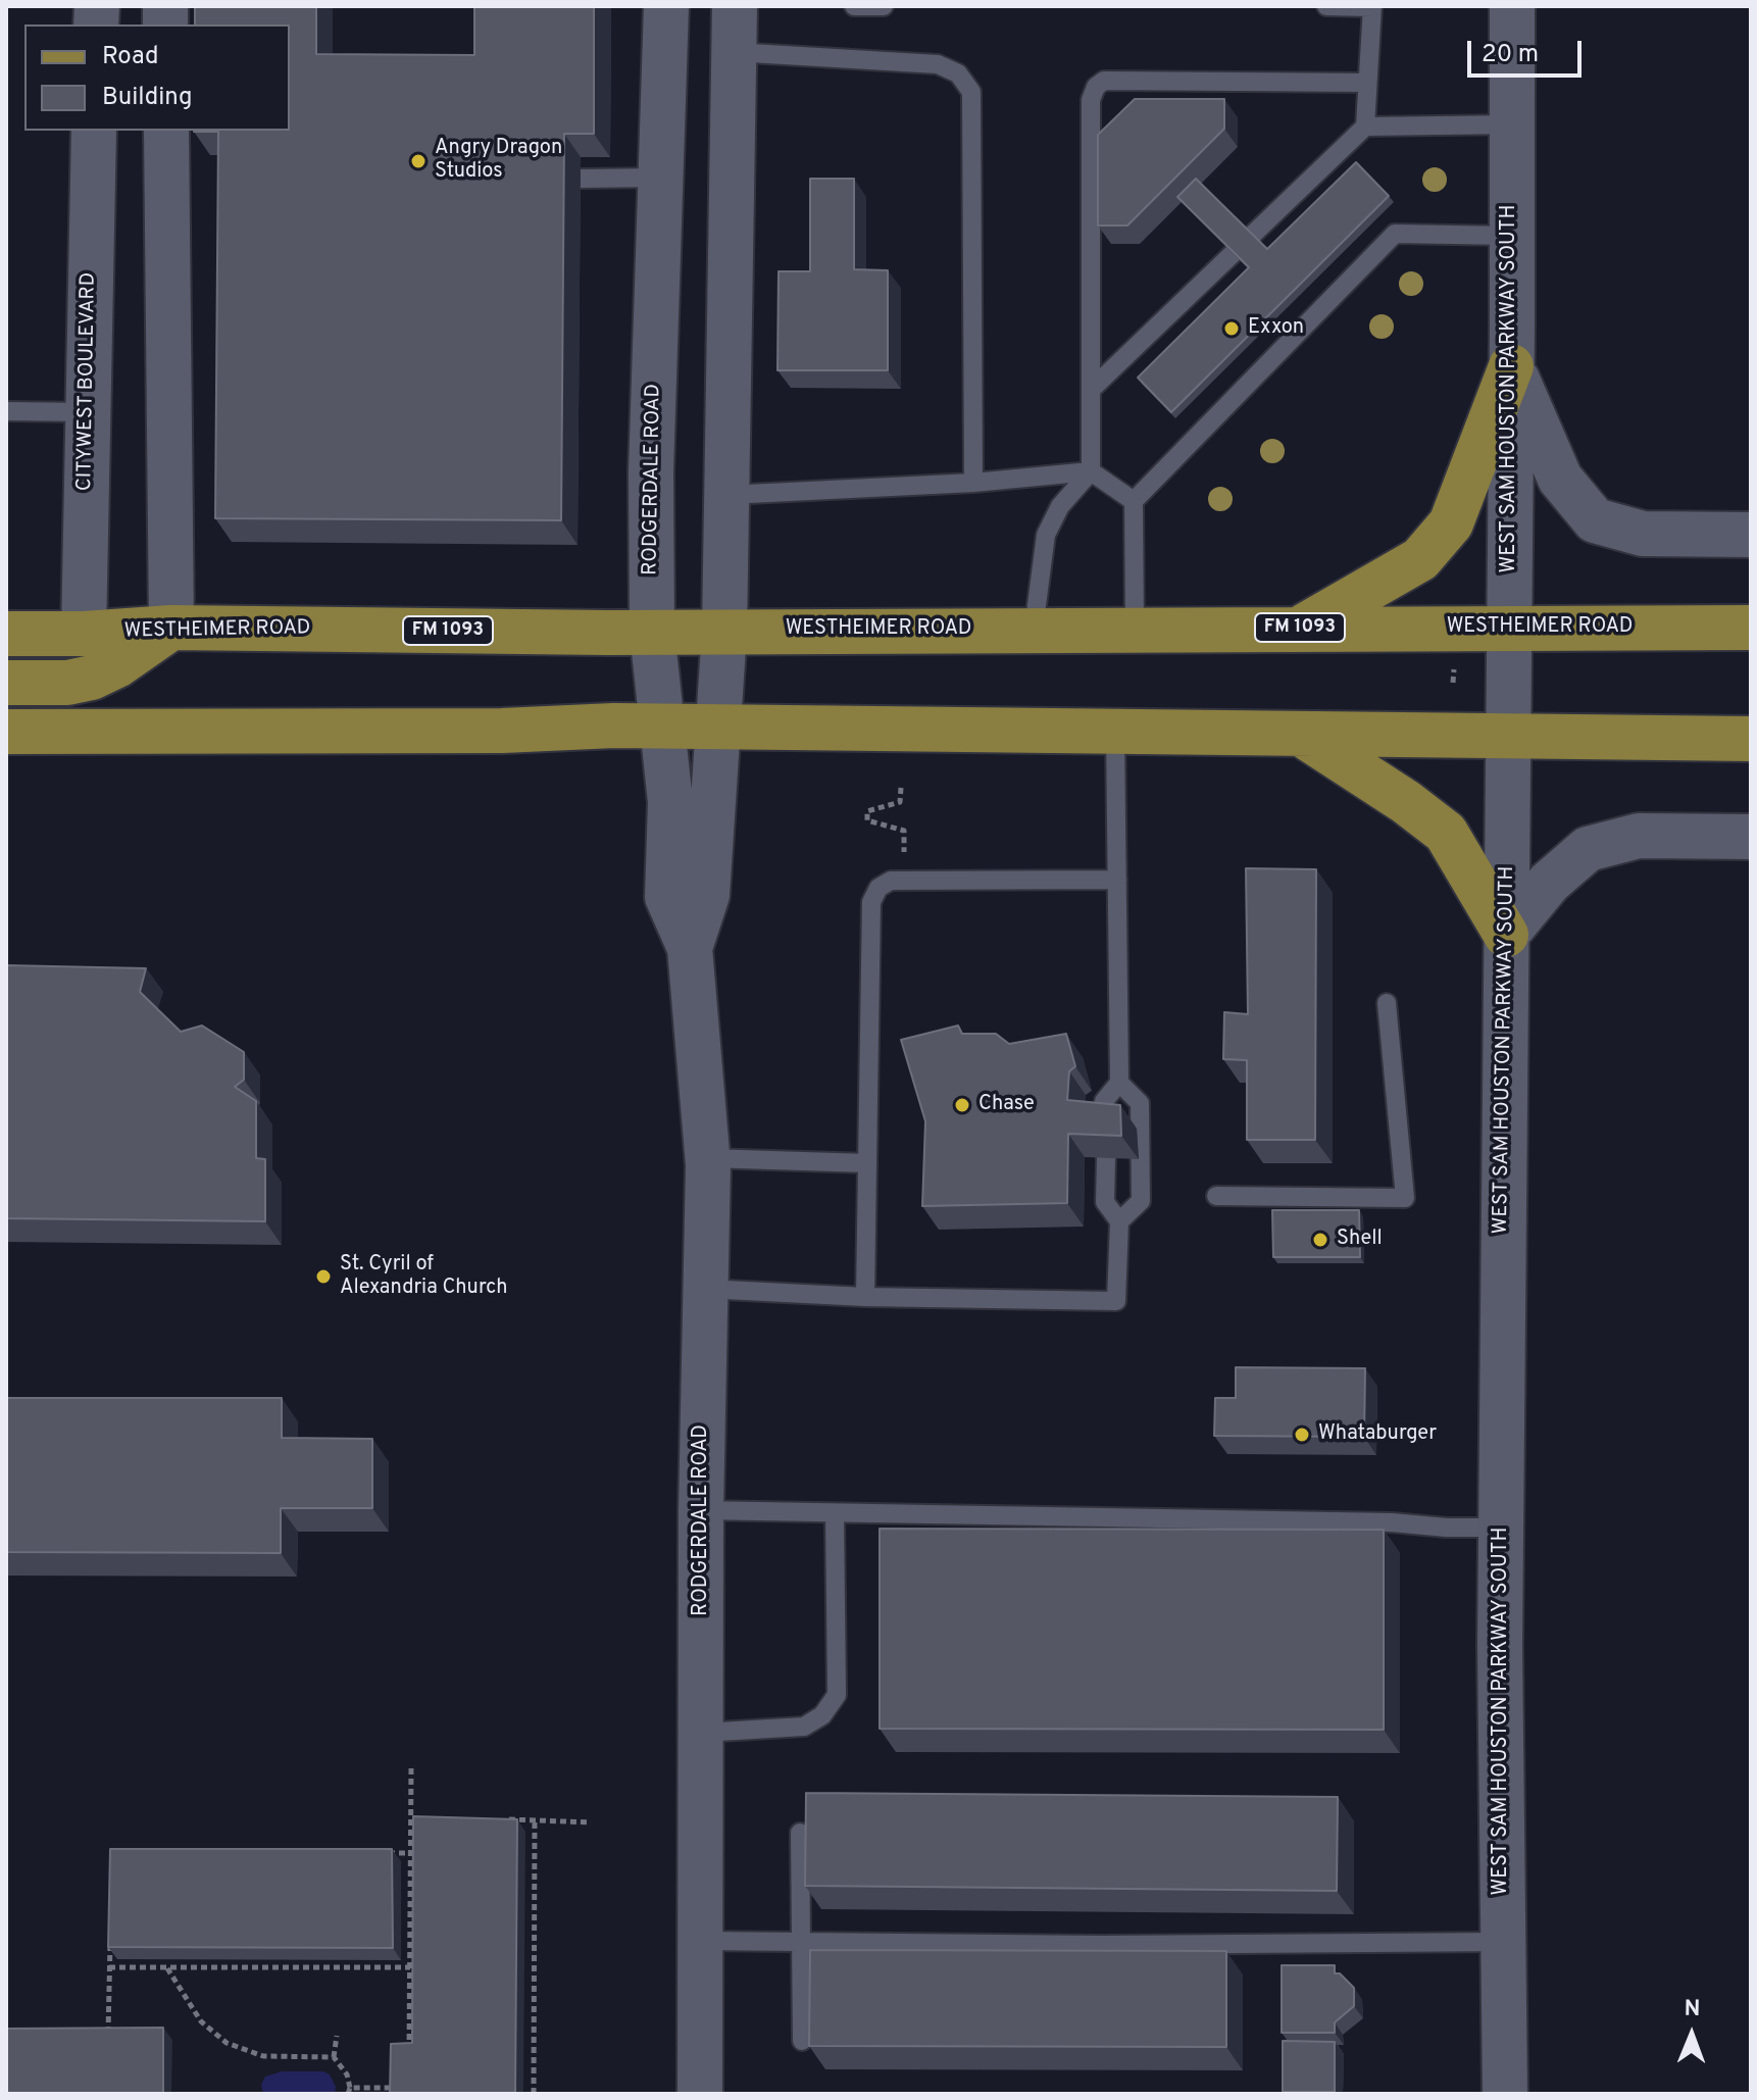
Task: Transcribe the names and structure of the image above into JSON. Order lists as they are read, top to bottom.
{
  "streets": {
    "main road": ["FM 1093", "WESTHEIMER ROAD"],
    "street": ["CITYWEST BOULEVARD", "WEST SAM HOUSTON PARKWAY SOUTH", "RODGERDALE ROAD"]
  },
  "crossings": [
    ["CITYWEST BOULEVARD", "WESTHEIMER ROAD"],
    ["WEST SAM HOUSTON PARKWAY SOUTH", "WESTHEIMER ROAD"],
    ["RODGERDALE ROAD", "WESTHEIMER ROAD"]
  ],
  "places": [
    "Angry Dragon Studios",
    "Exxon",
    "Chase",
    "Shell",
    "St. Cyril of Alexandria Church",
    "Whataburger"
  ],
  "legend": ["Road", "Building"],
  "scale_bar": "20 m",
  "north": "top"
}
